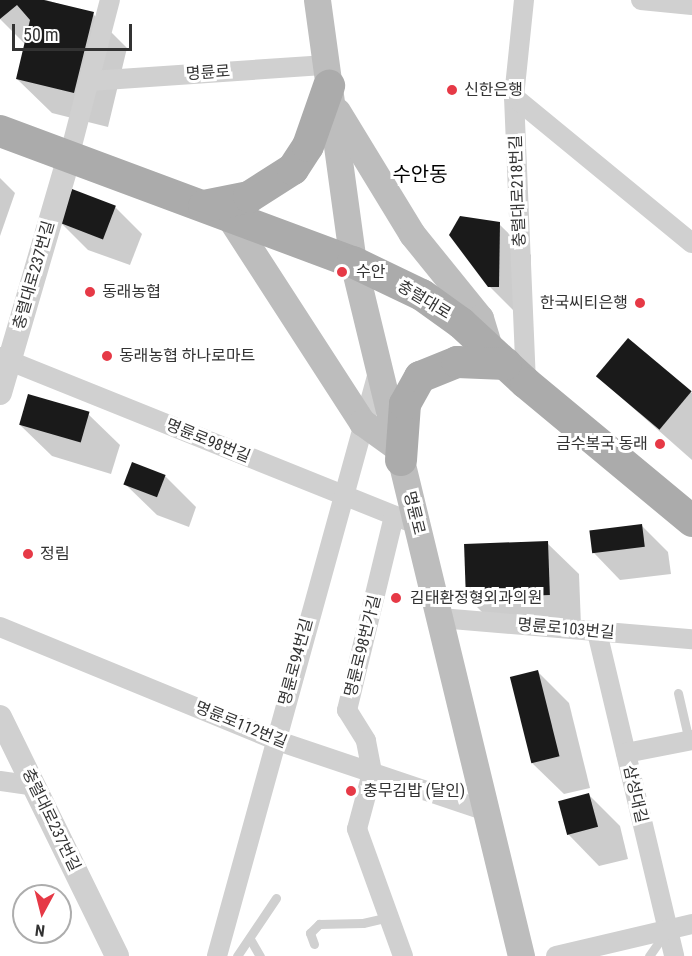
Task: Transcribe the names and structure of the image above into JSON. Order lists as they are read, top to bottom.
{
  "streets": {
    "main road": ["명륜로", "충렬대로"],
    "street": [
      "충렬대로218번길",
      "충렬대로237번길",
      "명륜로98번길",
      "명륜로103번길",
      "명륜로98번가길",
      "명륜로94번길",
      "명륜로112번길",
      "삼성대길"
    ]
  },
  "crossings": [
    ["명륜로", "충렬대로"],
    ["명륜로", "명륜로98번길"],
    ["명륜로", "명륜로103번길"],
    ["명륜로", "명륜로98번가길"],
    ["명륜로", "명륜로94번길"],
    ["명륜로", "명륜로112번길"],
    ["충렬대로218번길", "충렬대로"],
    ["충렬대로237번길", "충렬대로"],
    ["충렬대로237번길", "명륜로98번길"],
    ["명륜로98번길", "명륜로98번가길"],
    ["명륜로98번길", "명륜로94번길"],
    ["명륜로103번길", "삼성대길"],
    ["명륜로98번가길", "명륜로112번길"],
    ["명륜로94번길", "명륜로112번길"]
  ],
  "districts": ["수안동"],
  "places": [
    "신한은행",
    "수안",
    "동래농협",
    "한국씨티은행",
    "동래농협 하나로마트",
    "금수복국 동래",
    "정림",
    "김태환정형외과의원",
    "충무김밥 (달인)"
  ],
  "scale_bar": "50 m",
  "north": "bottom"
}
